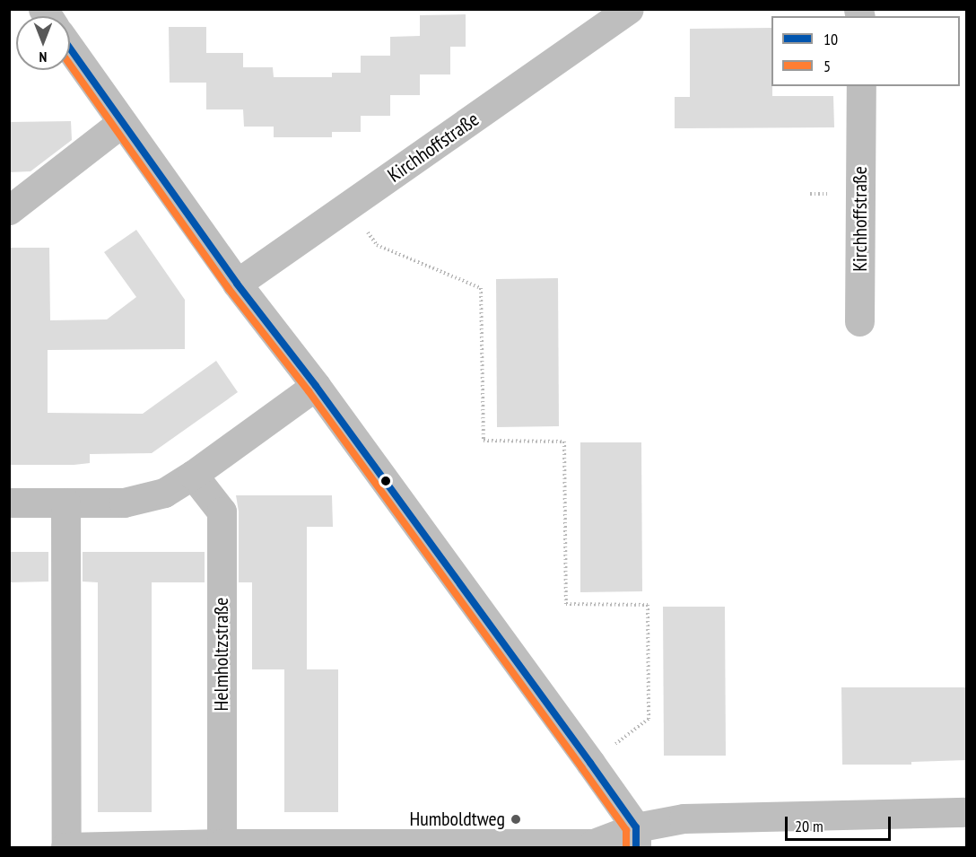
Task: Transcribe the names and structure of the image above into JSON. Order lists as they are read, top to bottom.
{
  "streets": {
    "street": ["Kirchhoffstraße", "Helmholtzstraße"]
  },
  "places": ["Humboldtweg"],
  "lines": ["transit line 10", "transit line 5"],
  "legend": ["10", "5"],
  "scale_bar": "20 m",
  "north": "bottom"
}
